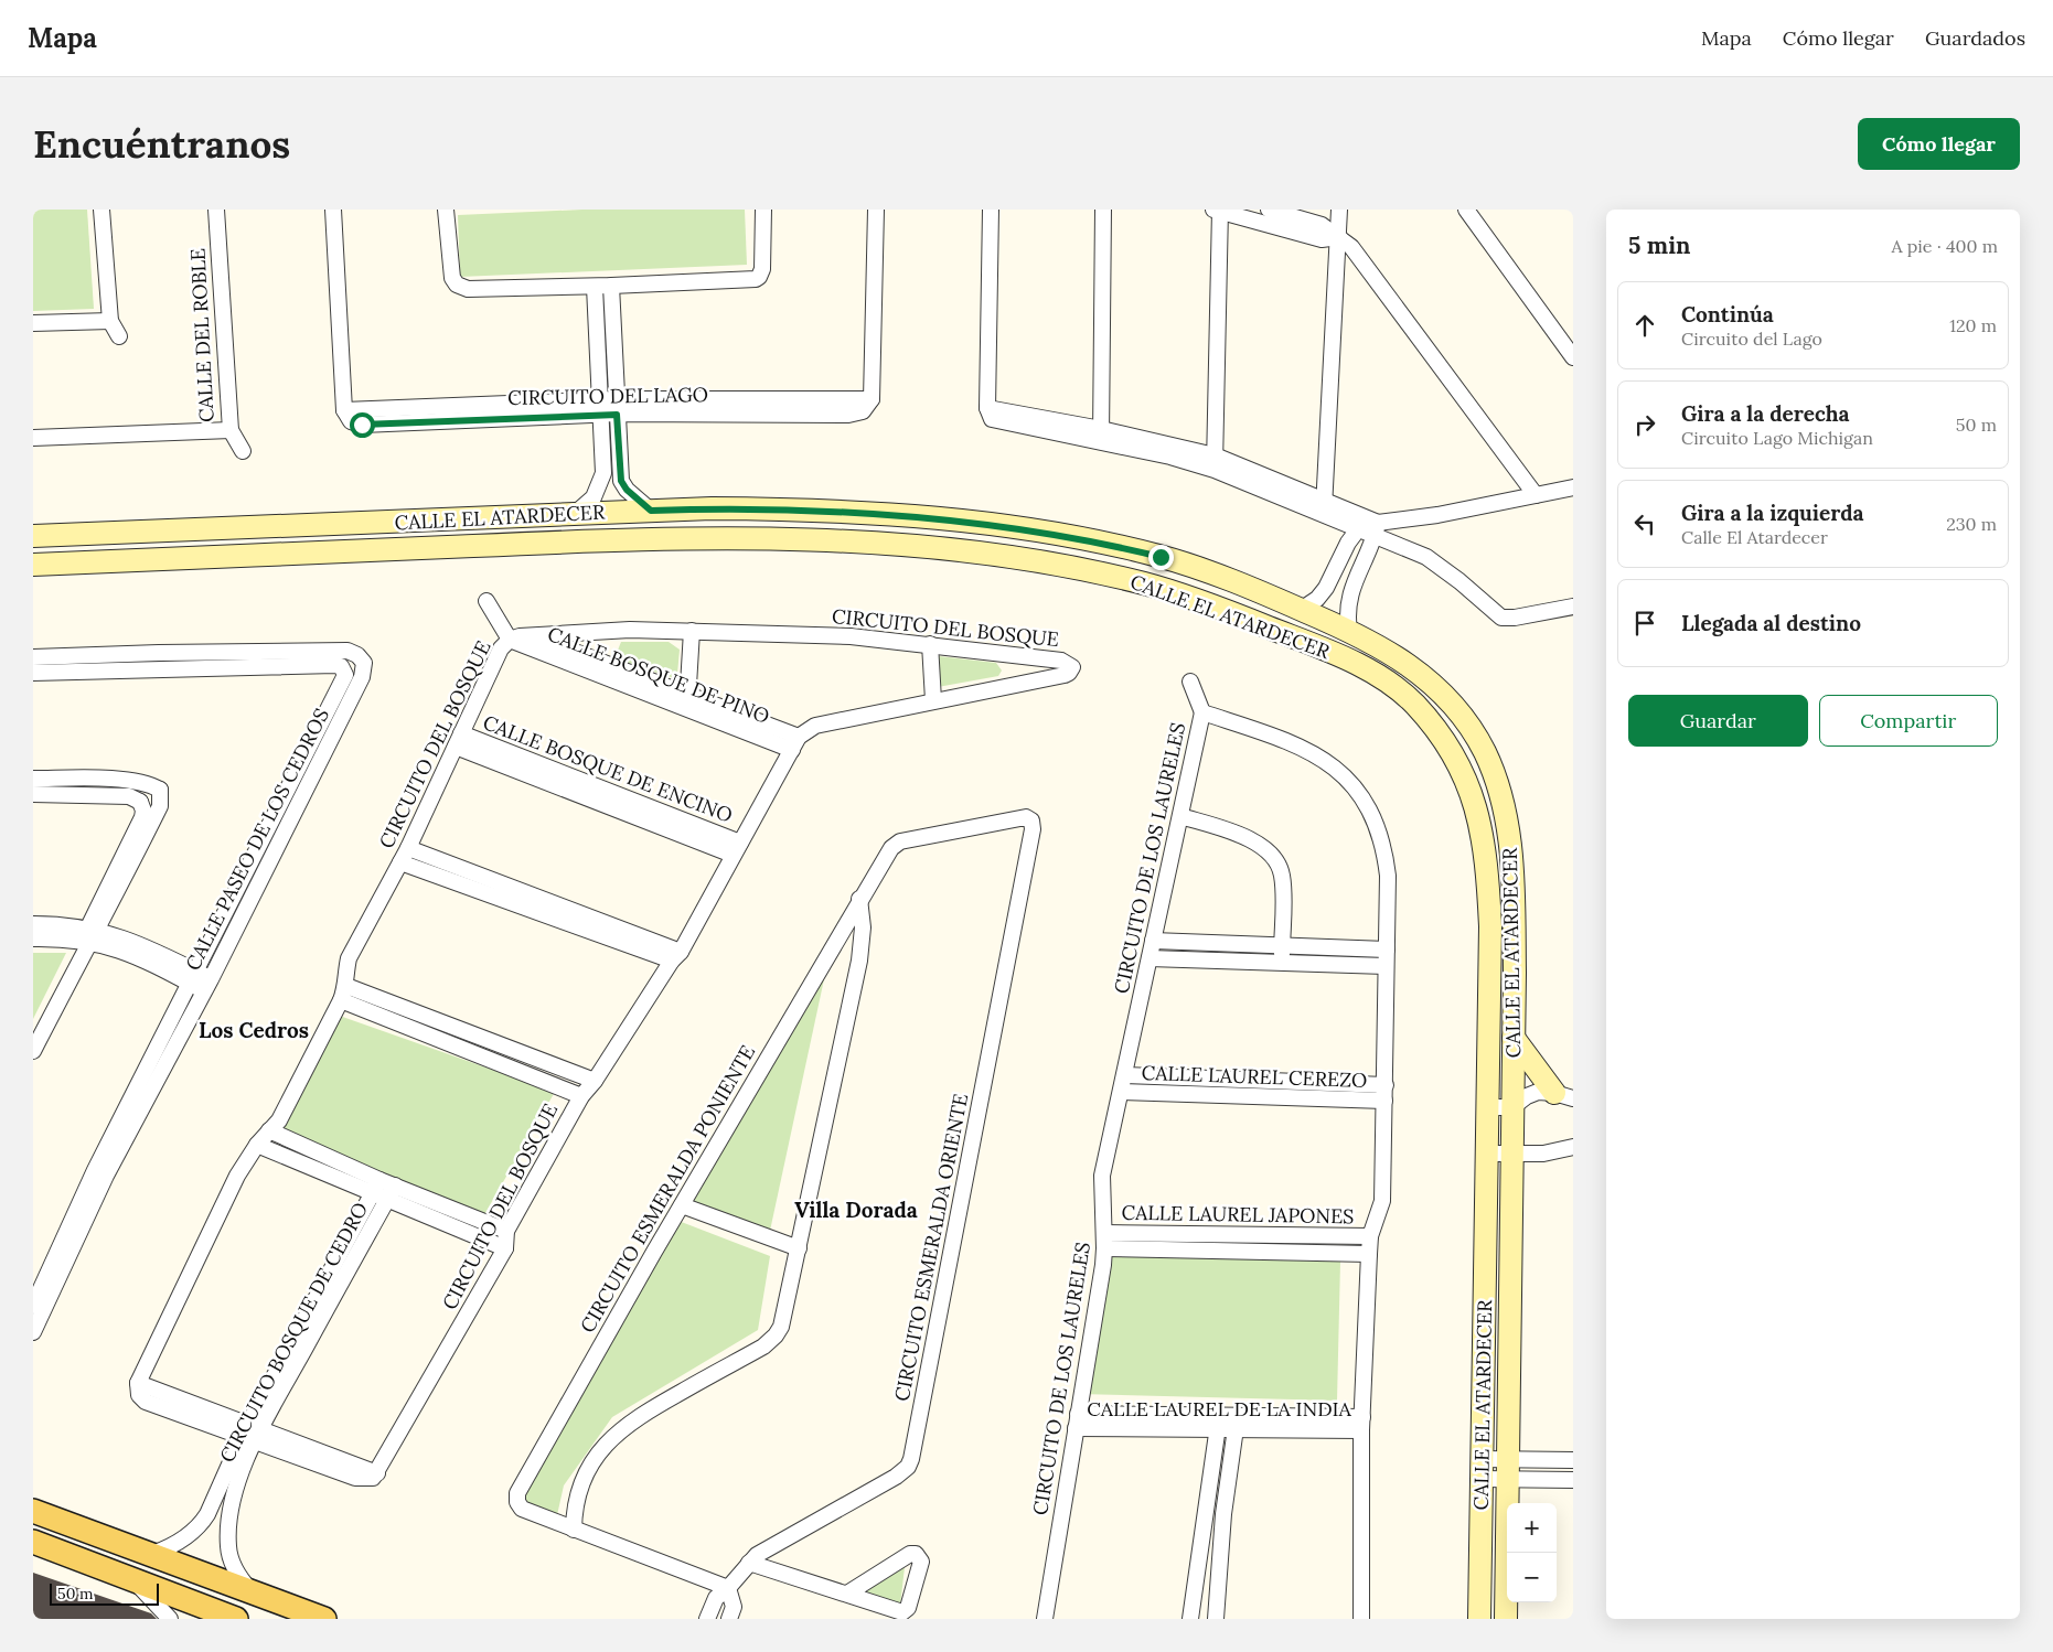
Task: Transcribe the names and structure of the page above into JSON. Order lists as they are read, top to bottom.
{
  "streets": {
    "street": [
      "CALLE DEL ROBLE",
      "CIRCUITO DEL LAGO",
      "CALLE EL ATARDECER",
      "CIRCUITO DEL BOSQUE",
      "CALLE BOSQUE DE PINO",
      "CALLE BOSQUE DE ENCINO",
      "CALLE PASEO DE LOS CEDROS",
      "CIRCUITO DE LOS LAURELES",
      "CALLE LAUREL CEREZO",
      "CIRCUITO ESMERALDA PONIENTE",
      "CALLE LAUREL JAPONES",
      "CIRCUITO ESMERALDA ORIENTE",
      "CIRCUITO BOSQUE DE CEDRO",
      "CALLE LAUREL DE LA INDIA"
    ]
  },
  "crossings": [
    ["CIRCUITO DEL BOSQUE", "CALLE BOSQUE DE PINO"],
    ["CIRCUITO DEL BOSQUE", "CALLE BOSQUE DE ENCINO"],
    ["CIRCUITO DEL BOSQUE", "CIRCUITO BOSQUE DE CEDRO"],
    ["CIRCUITO DE LOS LAURELES", "CALLE LAUREL CEREZO"],
    ["CIRCUITO DE LOS LAURELES", "CALLE LAUREL JAPONES"],
    ["CIRCUITO DE LOS LAURELES", "CALLE LAUREL DE LA INDIA"],
    ["CIRCUITO ESMERALDA PONIENTE", "CIRCUITO ESMERALDA ORIENTE"]
  ],
  "districts": ["Los Cedros", "Villa Dorada"],
  "scale_bar": "50 m",
  "page": {
    "header": "Mapa",
    "nav": ["Mapa", "Cómo llegar", "Guardados"],
    "buttons": [
      "Cómo llegar",
      ["Guardar", "Compartir"]
    ],
    "title": "Encuéntranos",
    "heading": ["5 min", "A pie · 400 m"],
    "list": [
      ["Continúa", "Circuito del Lago", "120 m"],
      ["Gira a la derecha", "Circuito Lago Michigan", "50 m"],
      ["Gira a la izquierda", "Calle El Atardecer", "230 m"],
      "Llegada al destino"
    ],
    "map_buttons": ["+", "−"],
    "scale": "50 m"
  }
}
